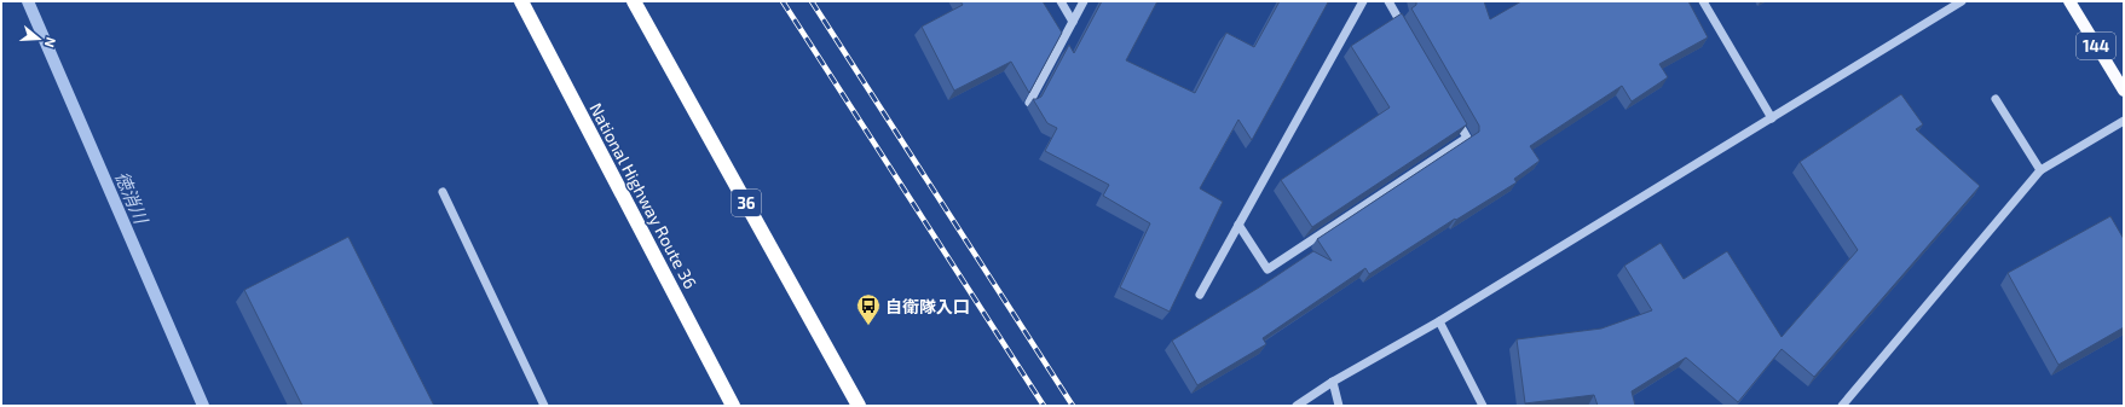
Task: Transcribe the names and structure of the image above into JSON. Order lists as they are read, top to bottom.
{
  "streets": {
    "highway": ["National Highway Route 36", "36"],
    "main road": ["144"]
  },
  "water": ["徳消川"],
  "places": {
    "bus stop": ["自衛隊入口"]
  },
  "north": "right"
}
